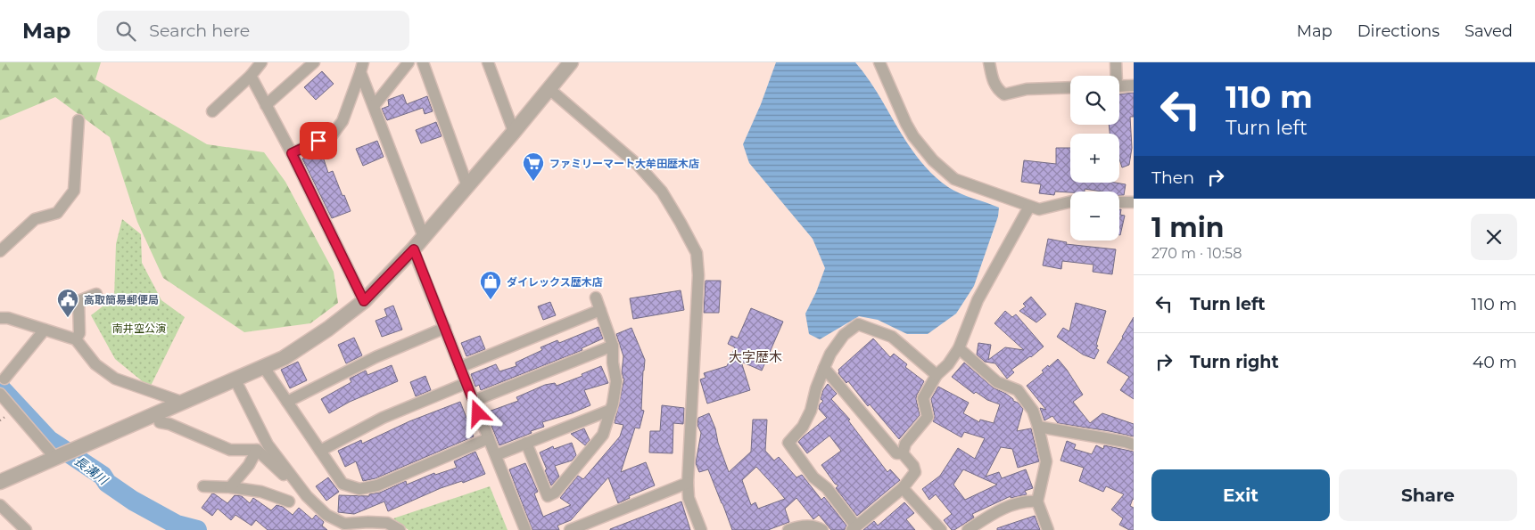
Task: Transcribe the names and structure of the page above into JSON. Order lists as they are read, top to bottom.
{
  "districts": ["大字歴木"],
  "water": ["長溝川"],
  "parks": ["南井空公演"],
  "places": {
    "supermarket": ["ファミリーマート大牟田歴木店"],
    "shop": ["ダイレックス歴木店"],
    "public building": ["高取簡易郵便局"]
  },
  "page": {
    "header": "Map",
    "search": "Search here",
    "nav": ["Map", "Directions", "Saved"],
    "turn": ["110 m", "Turn left"],
    "map_buttons": ["+", "−"],
    "then": "Then",
    "heading": ["1 min", "270 m · 10:58"],
    "list": [
      {
        "name": "Turn left",
        "value": "110 m"
      },
      {
        "name": "Turn right",
        "value": "40 m"
      }
    ],
    "buttons": ["Exit", "Share"]
  }
}
